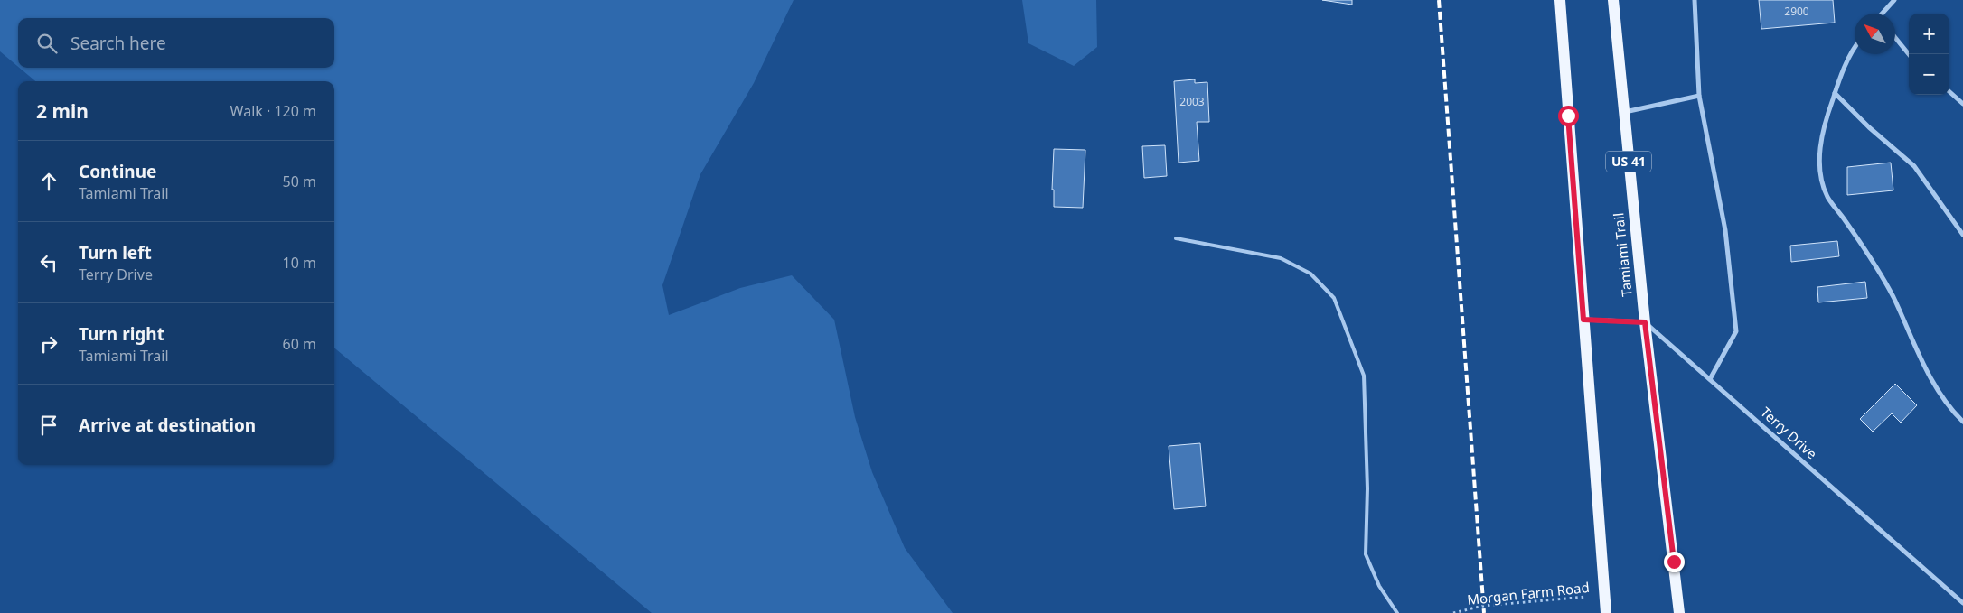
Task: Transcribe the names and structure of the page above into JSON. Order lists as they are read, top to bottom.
{
  "streets": {
    "main road": ["US 41", "Tamiami Trail"],
    "street": ["Terry Drive"],
    "path": ["Morgan Farm Road"]
  },
  "crossings": [
    ["Tamiami Trail", "Terry Drive"]
  ],
  "house_numbers": ["2900", "2003"],
  "north": "top left",
  "page": {
    "map_buttons": ["+", "−"],
    "search": "Search here",
    "heading": ["2 min", "Walk · 120 m"],
    "list": [
      ["Continue", "Tamiami Trail", "50 m"],
      ["Turn left", "Terry Drive", "10 m"],
      ["Turn right", "Tamiami Trail", "60 m"],
      "Arrive at destination"
    ]
  }
}
